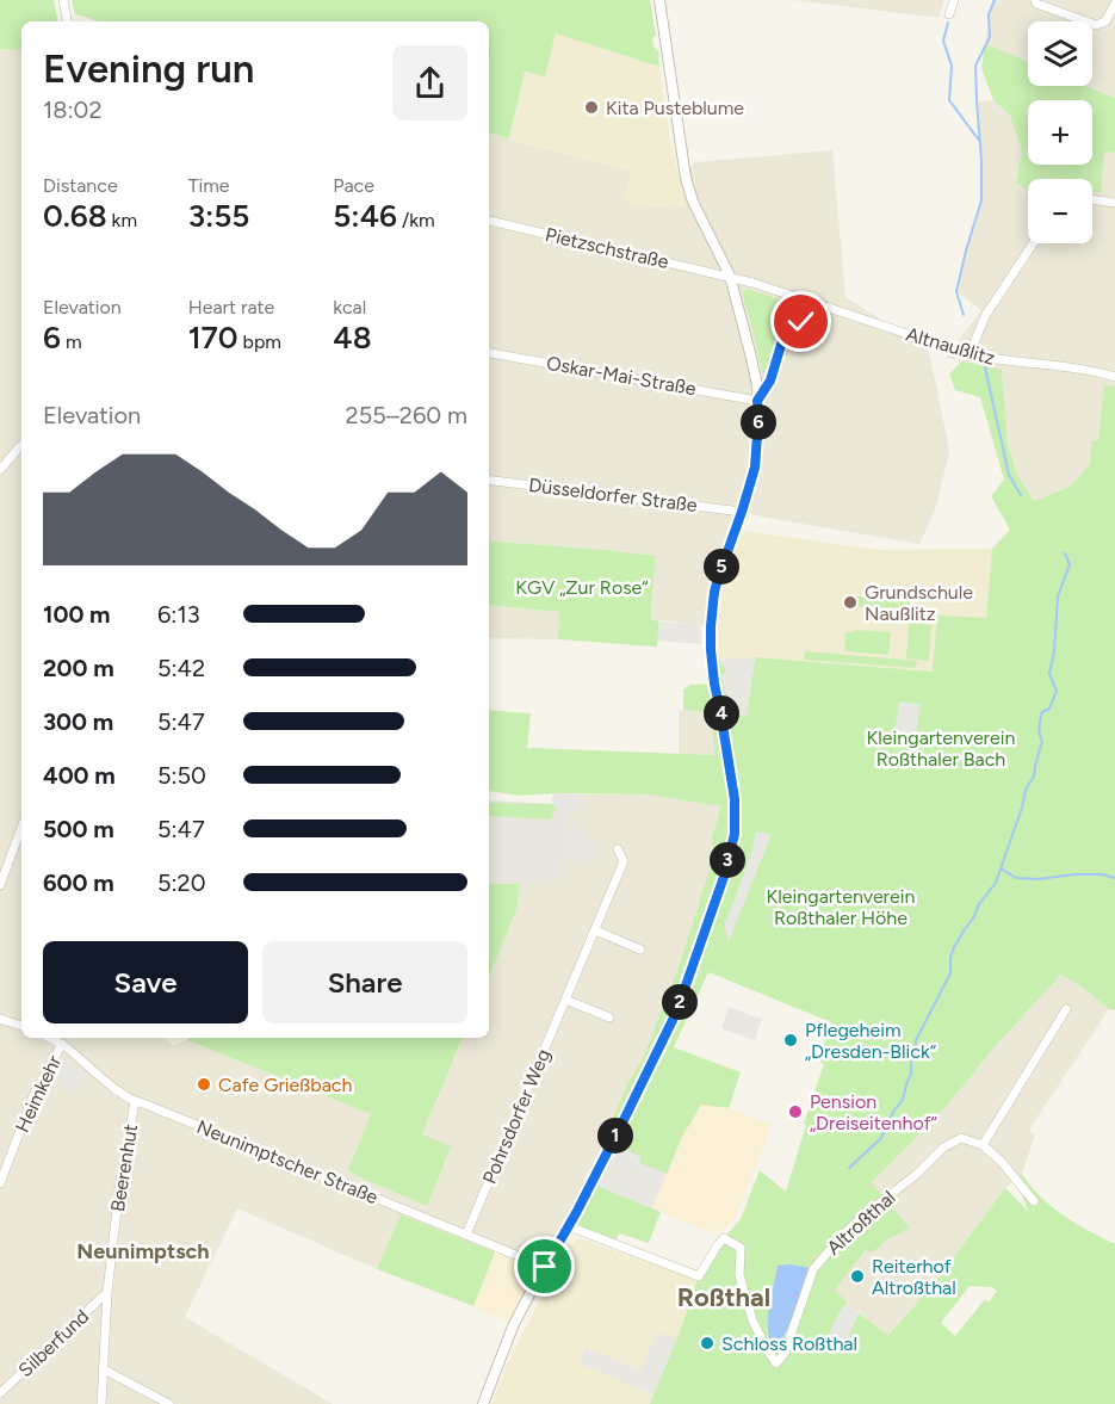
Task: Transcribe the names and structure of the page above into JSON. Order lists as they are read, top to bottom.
{
  "streets": {
    "street": [
      "Pietzschstraße",
      "Altnaußlitz",
      "Oskar-Mai-Straße",
      "Düsseldorfer Straße",
      "Heimkehr",
      "Pohrsdorfer Weg",
      "Neunimptscher Straße",
      "Beerenhut",
      "Altroßthal",
      "Silberfund"
    ]
  },
  "crossings": [
    ["Pietzschstraße", "Altnaußlitz"],
    ["Heimkehr", "Neunimptscher Straße"],
    ["Pohrsdorfer Weg", "Neunimptscher Straße"],
    ["Neunimptscher Straße", "Beerenhut"],
    ["Beerenhut", "Silberfund"]
  ],
  "districts": ["Neunimptsch", "Roßthal"],
  "parks": ["KGV „Zur Rose“", "Kleingartenverein Roßthaler Bach", "Kleingartenverein Roßthaler Höhe"],
  "places": [
    "Kita Pusteblume",
    "Grundschule Naußlitz",
    "Pflegeheim „Dresden-Blick“",
    "Cafe Grießbach",
    "Pension „Dreiseitenhof“",
    "Reiterhof Altroßthal",
    "Schloss Roßthal"
  ],
  "page": {
    "map_buttons": ["+", "−"],
    "heading": ["Evening run", "18:02"],
    "stats": [
      ["Distance", "0.68 km"],
      ["Time", "3:55"],
      ["Pace", "5:46 /km"],
      ["Elevation", "6 m"],
      ["Heart rate", "170 bpm"],
      ["kcal", "48"]
    ],
    "chart": ["Elevation", "255–260 m"],
    "pins": [
      "6",
      "5",
      "4",
      "3",
      "2",
      "1"
    ],
    "list": [
      {
        "name": "100 m",
        "note": "6:13"
      },
      {
        "name": "200 m",
        "note": "5:42"
      },
      {
        "name": "300 m",
        "note": "5:47"
      },
      {
        "name": "400 m",
        "note": "5:50"
      },
      {
        "name": "500 m",
        "note": "5:47"
      },
      {
        "name": "600 m",
        "note": "5:20"
      }
    ],
    "buttons": ["Save", "Share"]
  }
}
